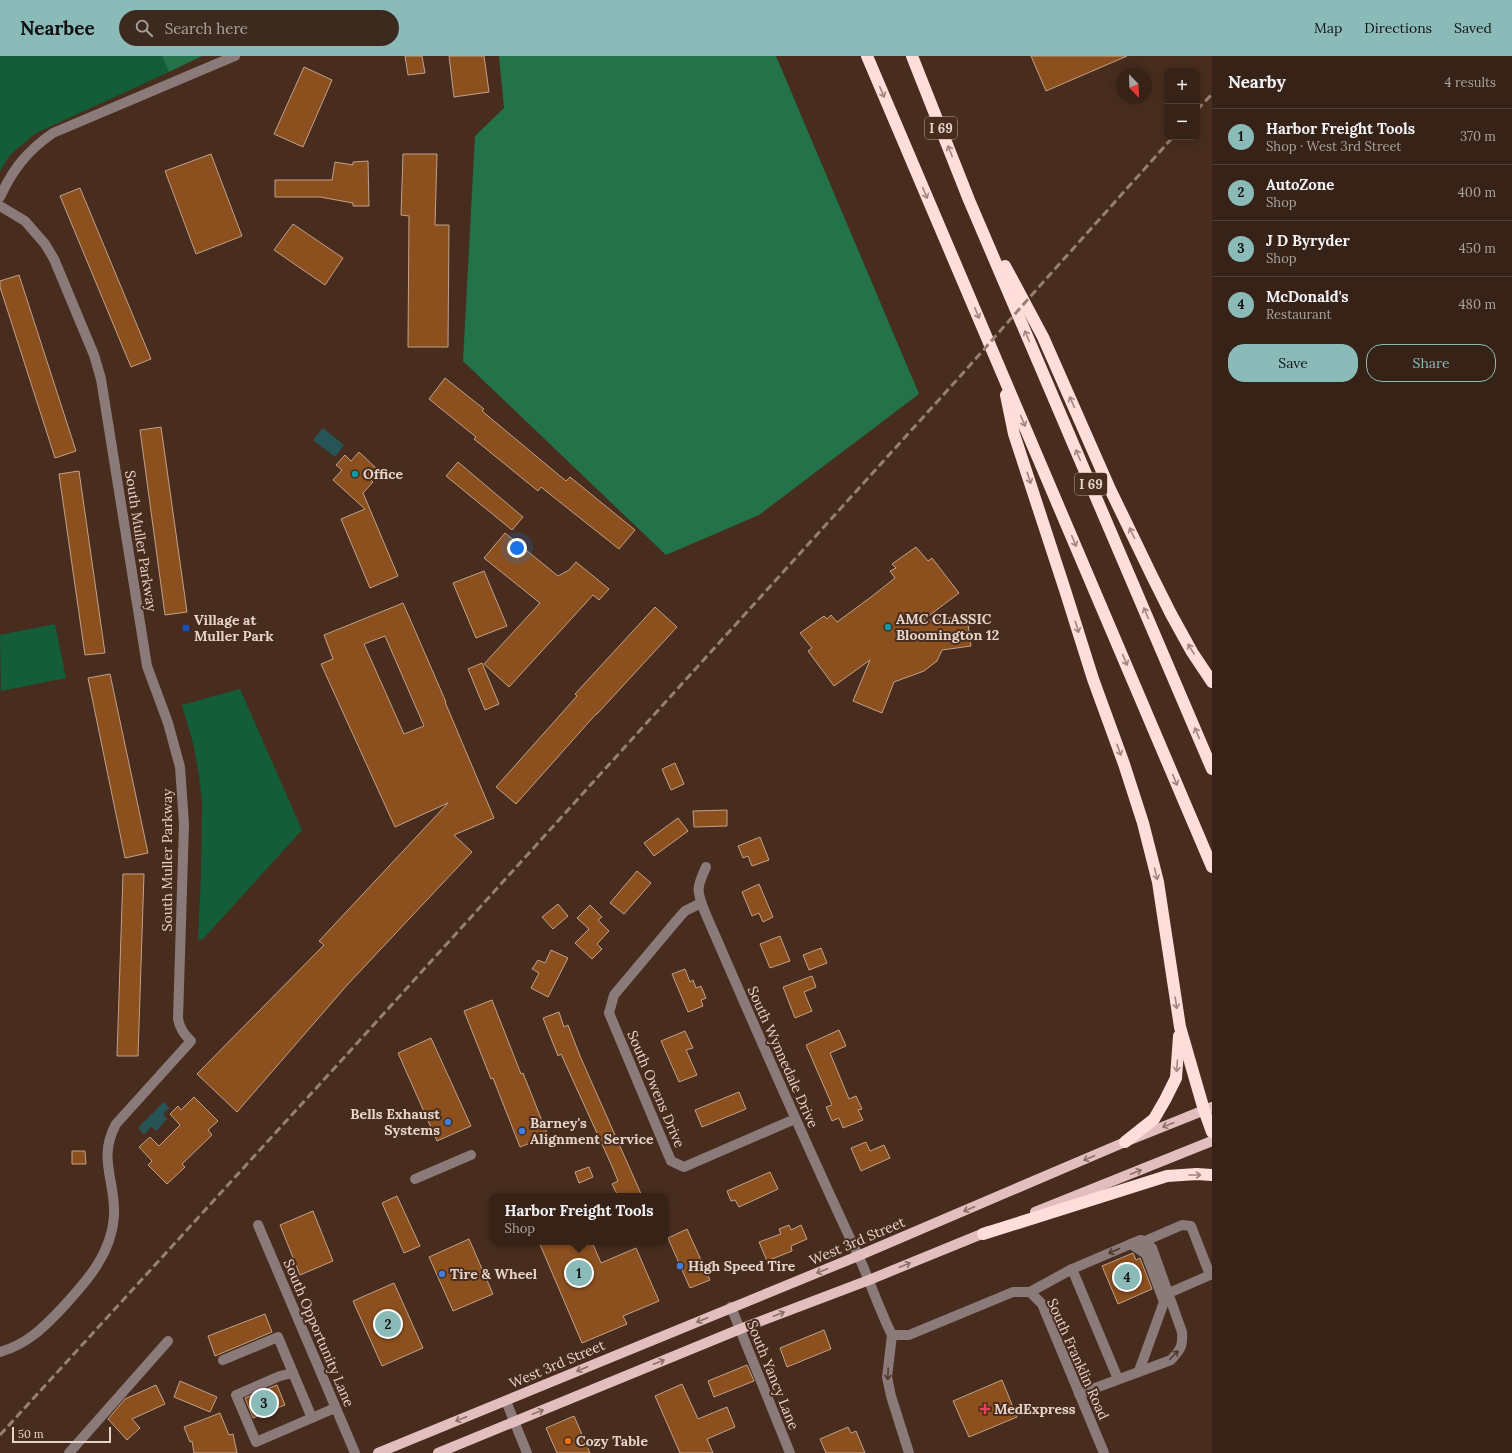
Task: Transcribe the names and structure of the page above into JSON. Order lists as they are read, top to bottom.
{
  "streets": {
    "highway": ["I 69"],
    "main road": ["West 3rd Street"],
    "street": [
      "South Muller Parkway",
      "South Wynnedale Drive",
      "South Owens Drive",
      "South Opportunity Lane",
      "South Franklin Road",
      "South Yancy Lane"
    ]
  },
  "crossings": [
    ["South Wynnedale Drive", "South Owens Drive"],
    ["South Wynnedale Drive", "West 3rd Street"],
    ["West 3rd Street", "South Yancy Lane"]
  ],
  "places": {
    "other": [
      "Office",
      "AMC CLASSIC Bloomington 12",
      "Bells Exhaust Systems",
      "Barney's Alignment Service",
      "High Speed Tire",
      "Tire & Wheel",
      "Cozy Table"
    ],
    "transit": ["Village at Muller Park"],
    "health": ["MedExpress"]
  },
  "scale_bar": "50 m",
  "north": "bottom right",
  "page": {
    "header": "Nearbee",
    "search": "Search here",
    "nav": ["Map", "Directions", "Saved"],
    "heading": ["Nearby", "4 results"],
    "map_buttons": ["+", "−"],
    "list": [
      {
        "mark": "1",
        "name": "Harbor Freight Tools",
        "note": "Shop · West 3rd Street",
        "value": "370 m"
      },
      {
        "mark": "2",
        "name": "AutoZone",
        "note": "Shop",
        "value": "400 m"
      },
      {
        "mark": "3",
        "name": "J D Byryder",
        "note": "Shop",
        "value": "450 m"
      },
      {
        "mark": "4",
        "name": "McDonald's",
        "note": "Restaurant",
        "value": "480 m"
      }
    ],
    "buttons": ["Save", "Share"],
    "popup": ["Harbor Freight Tools", "Shop"],
    "pins": [
      "1",
      "4",
      "2",
      "3"
    ],
    "scale": "50 m"
  }
}
